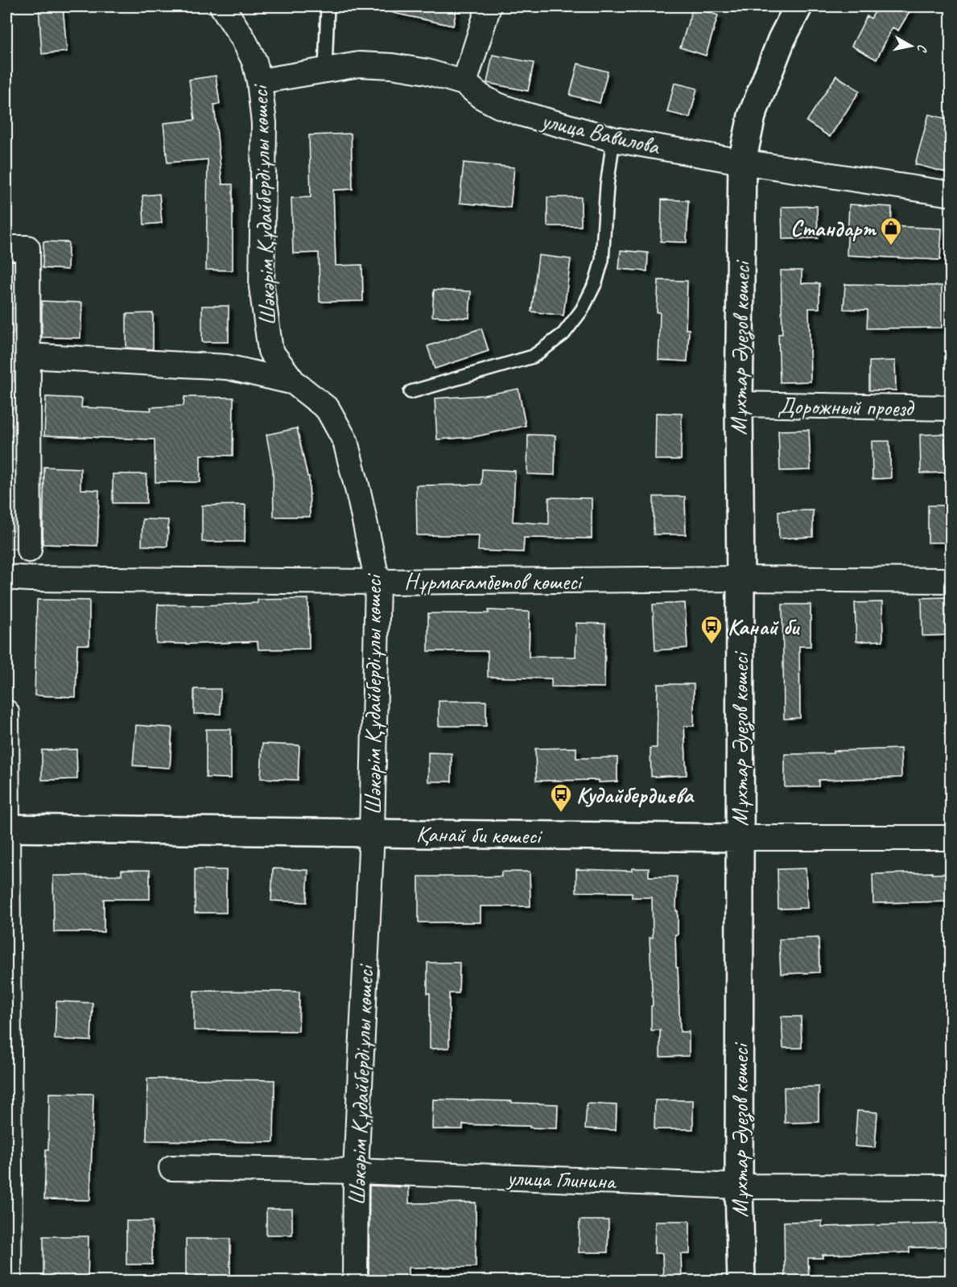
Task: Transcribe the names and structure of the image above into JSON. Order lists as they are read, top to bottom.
{
  "streets": {
    "main road": ["Мұхтар Әуезов көшесі", "Қанай би көшесі"],
    "street": [
      "улица Вавилова",
      "Шәкәрім Құдайбердіұлы көшесі",
      "Дорожный проезд",
      "Нұрмағамбетов көшесі",
      "улица Глинина"
    ]
  },
  "crossings": [
    ["улица Вавилова", "Шәкәрім Құдайбердіұлы көшесі"],
    ["улица Вавилова", "Мұхтар Әуезов көшесі"],
    ["Шәкәрім Құдайбердіұлы көшесі", "Нұрмағамбетов көшесі"],
    ["Шәкәрім Құдайбердіұлы көшесі", "Қанай би көшесі"],
    ["Шәкәрім Құдайбердіұлы көшесі", "улица Глинина"],
    ["Мұхтар Әуезов көшесі", "Дорожный проезд"],
    ["Мұхтар Әуезов көшесі", "Нұрмағамбетов көшесі"],
    ["Мұхтар Әуезов көшесі", "Қанай би көшесі"],
    ["Мұхтар Әуезов көшесі", "улица Глинина"]
  ],
  "places": {
    "shop": ["Стандарт"],
    "bus stop": ["Канай би", "Кудайбердиева"]
  },
  "north": "right"
}
